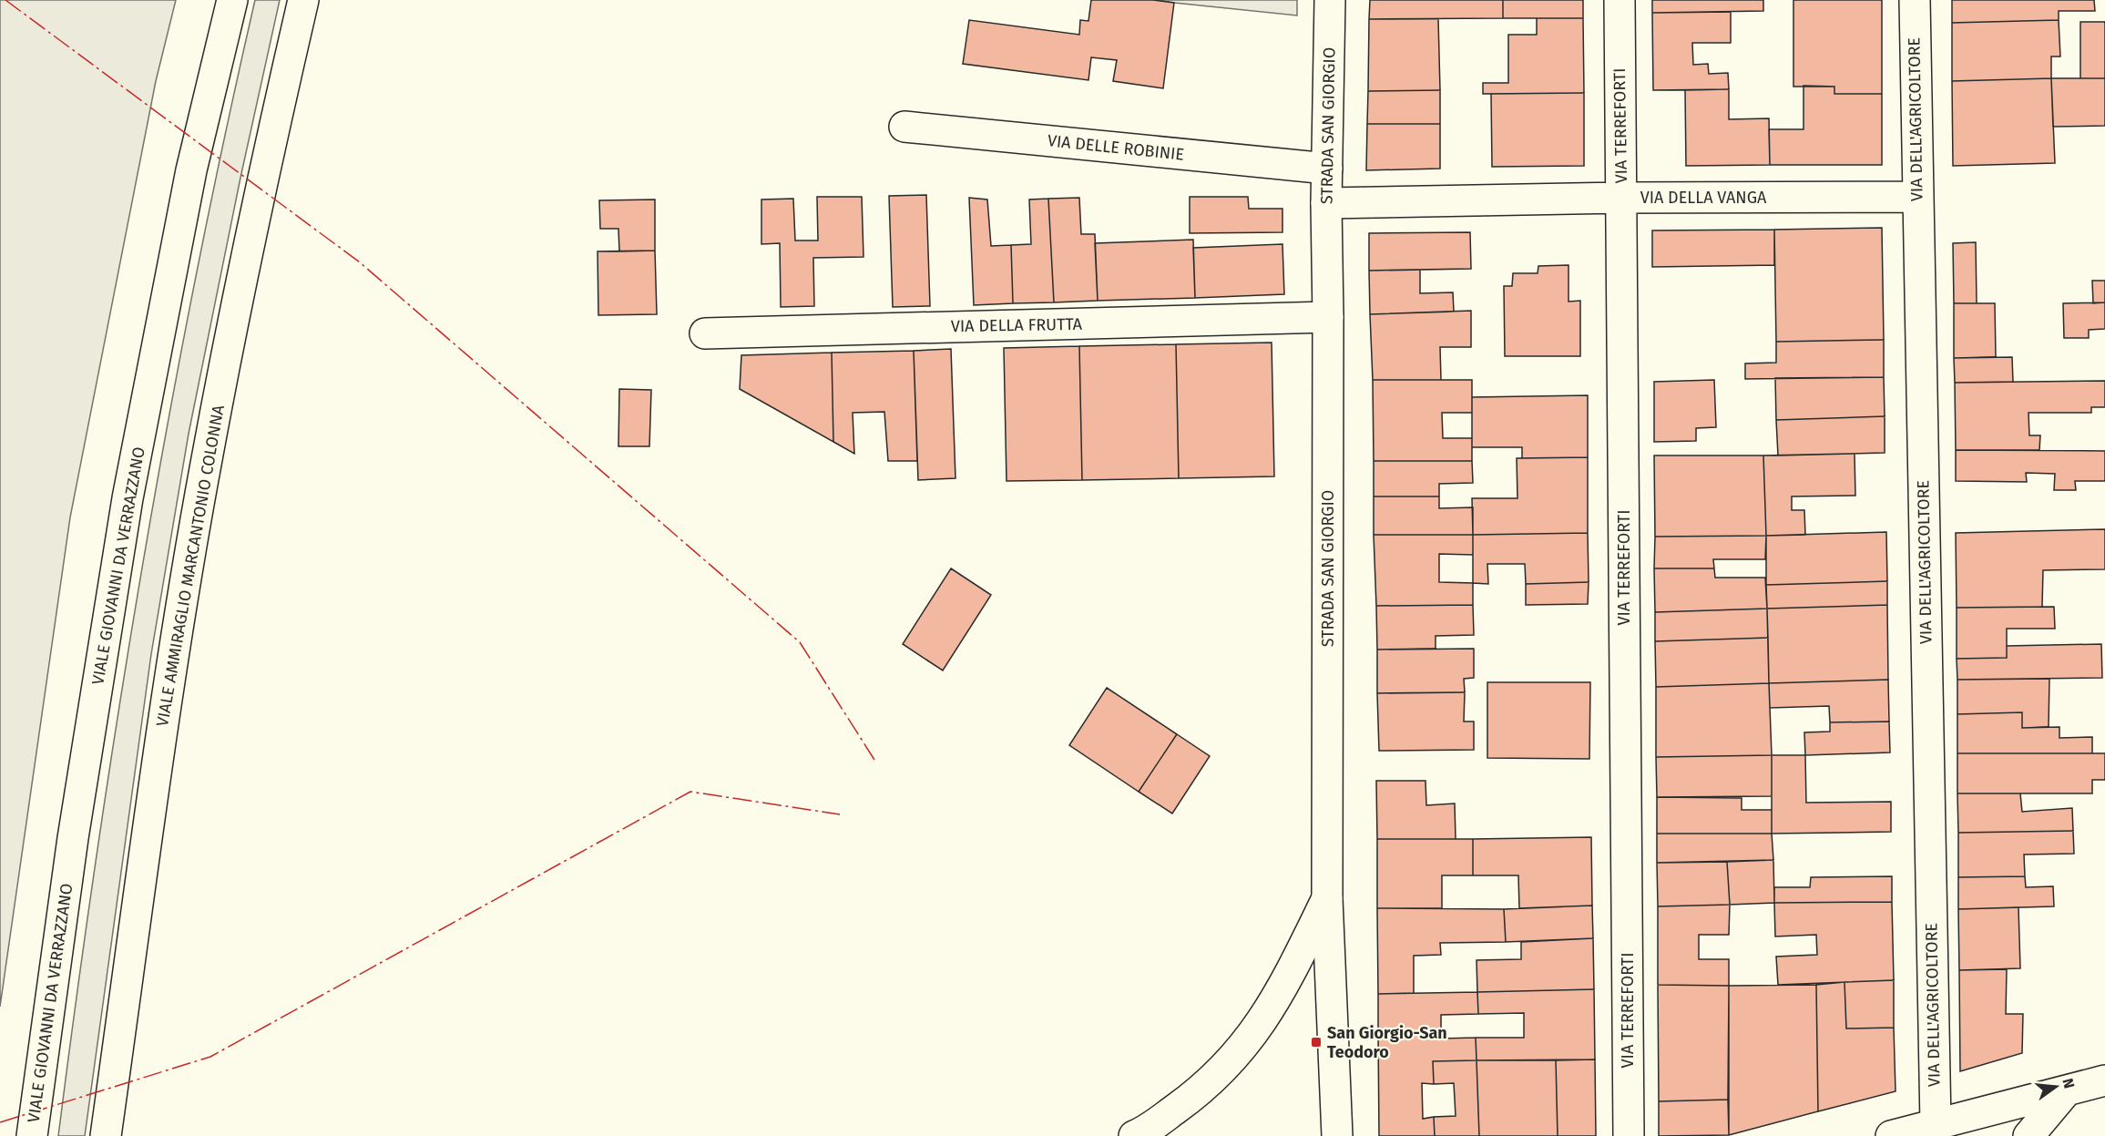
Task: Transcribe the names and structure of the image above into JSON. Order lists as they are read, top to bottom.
{
  "streets": {
    "street": [
      "VIA DELL'AGRICOLTORE",
      "STRADA SAN GIORGIO",
      "VIA TERREFORTI",
      "VIA DELLE ROBINIE",
      "VIA DELLA VANGA",
      "VIA DELLA FRUTTA",
      "VIALE GIOVANNI DA VERRAZZANO",
      "VIALE AMMIRAGLIO MARCANTONIO COLONNA"
    ]
  },
  "crossings": [
    ["VIA DELL'AGRICOLTORE", "VIA DELLA VANGA"],
    ["STRADA SAN GIORGIO", "VIA DELLE ROBINIE"],
    ["STRADA SAN GIORGIO", "VIA DELLA VANGA"],
    ["STRADA SAN GIORGIO", "VIA DELLA FRUTTA"],
    ["VIA TERREFORTI", "VIA DELLA VANGA"]
  ],
  "places": {
    "transit": ["San Giorgio-San Teodoro"]
  },
  "north": "right"
}
